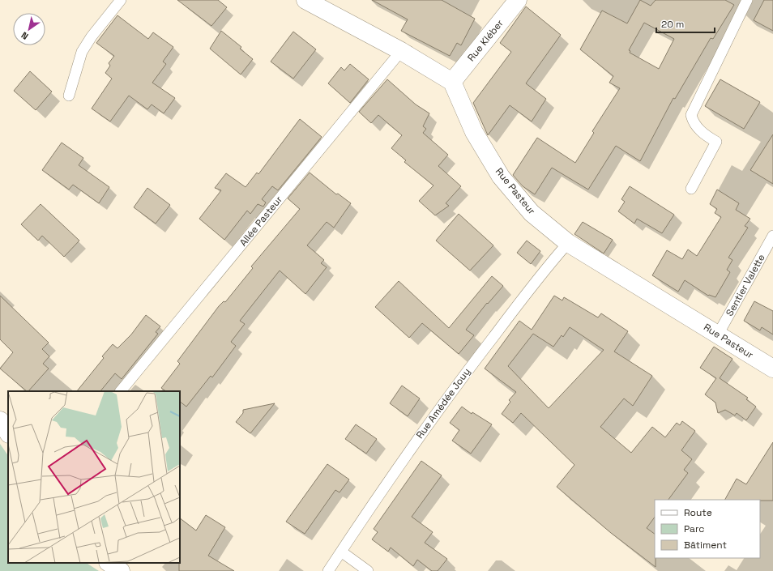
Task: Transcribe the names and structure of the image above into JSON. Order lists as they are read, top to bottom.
{
  "streets": {
    "street": ["Rue Kléber", "Rue Pasteur"],
    "lane": ["Allée Pasteur", "Sentier Valette", "Rue Amédée Jouy"]
  },
  "crossings": [
    ["Rue Kléber", "Rue Pasteur"],
    ["Rue Pasteur", "Sentier Valette"],
    ["Rue Pasteur", "Rue Amédée Jouy"]
  ],
  "legend": ["Route", "Parc", "Bâtiment"],
  "scale_bar": "20 m",
  "north": "bottom left"
}
